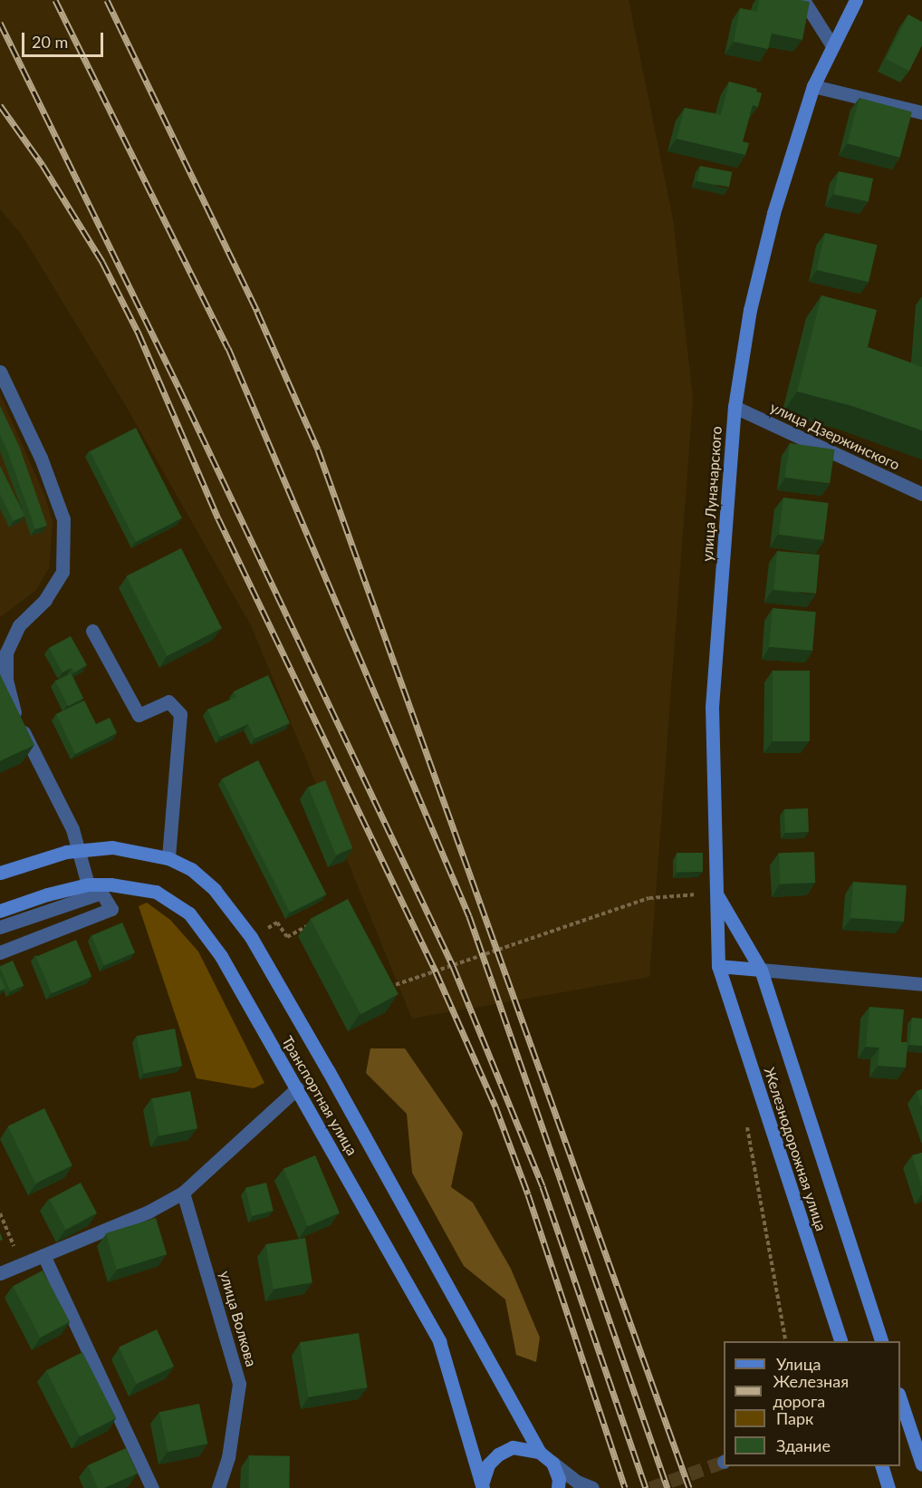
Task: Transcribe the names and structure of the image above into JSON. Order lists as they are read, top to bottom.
{
  "streets": {
    "main road": ["улица Луначарского", "Транспортная улица", "Железнодорожная улица"],
    "street": ["улица Дзержинского", "улица Волкова"]
  },
  "crossings": [
    ["улица Дзержинского", "улица Луначарского"],
    ["улица Луначарского", "Железнодорожная улица"]
  ],
  "legend": [
    "Улица",
    "Железная дорога",
    "Парк",
    "Здание"
  ],
  "scale_bar": "20 m"
}
